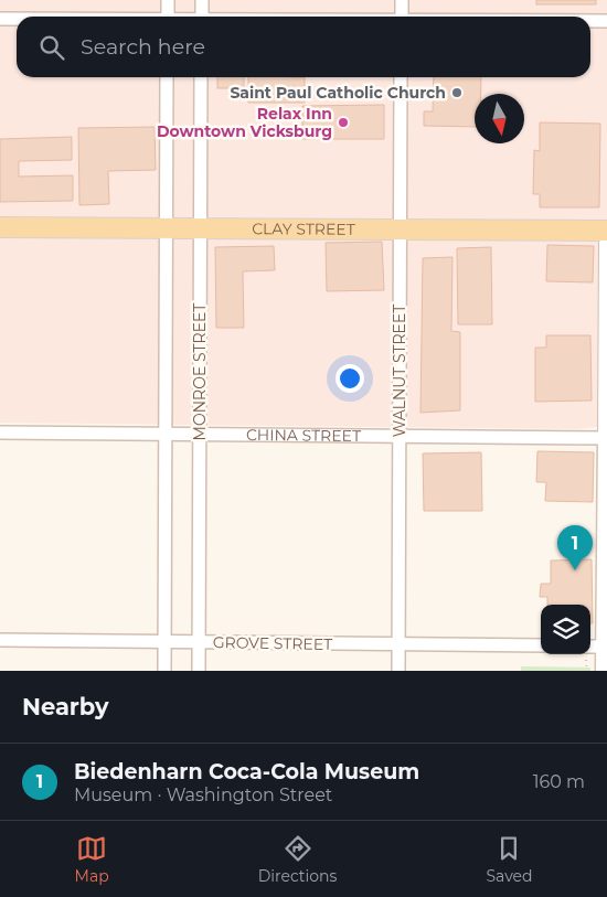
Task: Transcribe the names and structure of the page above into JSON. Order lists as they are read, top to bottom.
{
  "streets": {
    "main road": ["CLAY STREET"],
    "street": [
      "WALNUT STREET",
      "MONROE STREET",
      "CHINA STREET",
      "GROVE STREET"
    ]
  },
  "crossings": [
    ["CLAY STREET", "WALNUT STREET"],
    ["CLAY STREET", "MONROE STREET"],
    ["WALNUT STREET", "CHINA STREET"],
    ["WALNUT STREET", "GROVE STREET"],
    ["MONROE STREET", "CHINA STREET"],
    ["MONROE STREET", "GROVE STREET"]
  ],
  "places": ["Saint Paul Catholic Church", "Relax Inn Downtown Vicksburg"],
  "north": "bottom",
  "page": {
    "search": "Search here",
    "pins": "1",
    "heading": "Nearby",
    "list": [
      {
        "mark": "1",
        "name": "Biedenharn Coca-Cola Museum",
        "note": "Museum · Washington Street",
        "value": "160 m"
      }
    ],
    "nav": ["Map", "Directions", "Saved"]
  }
}
